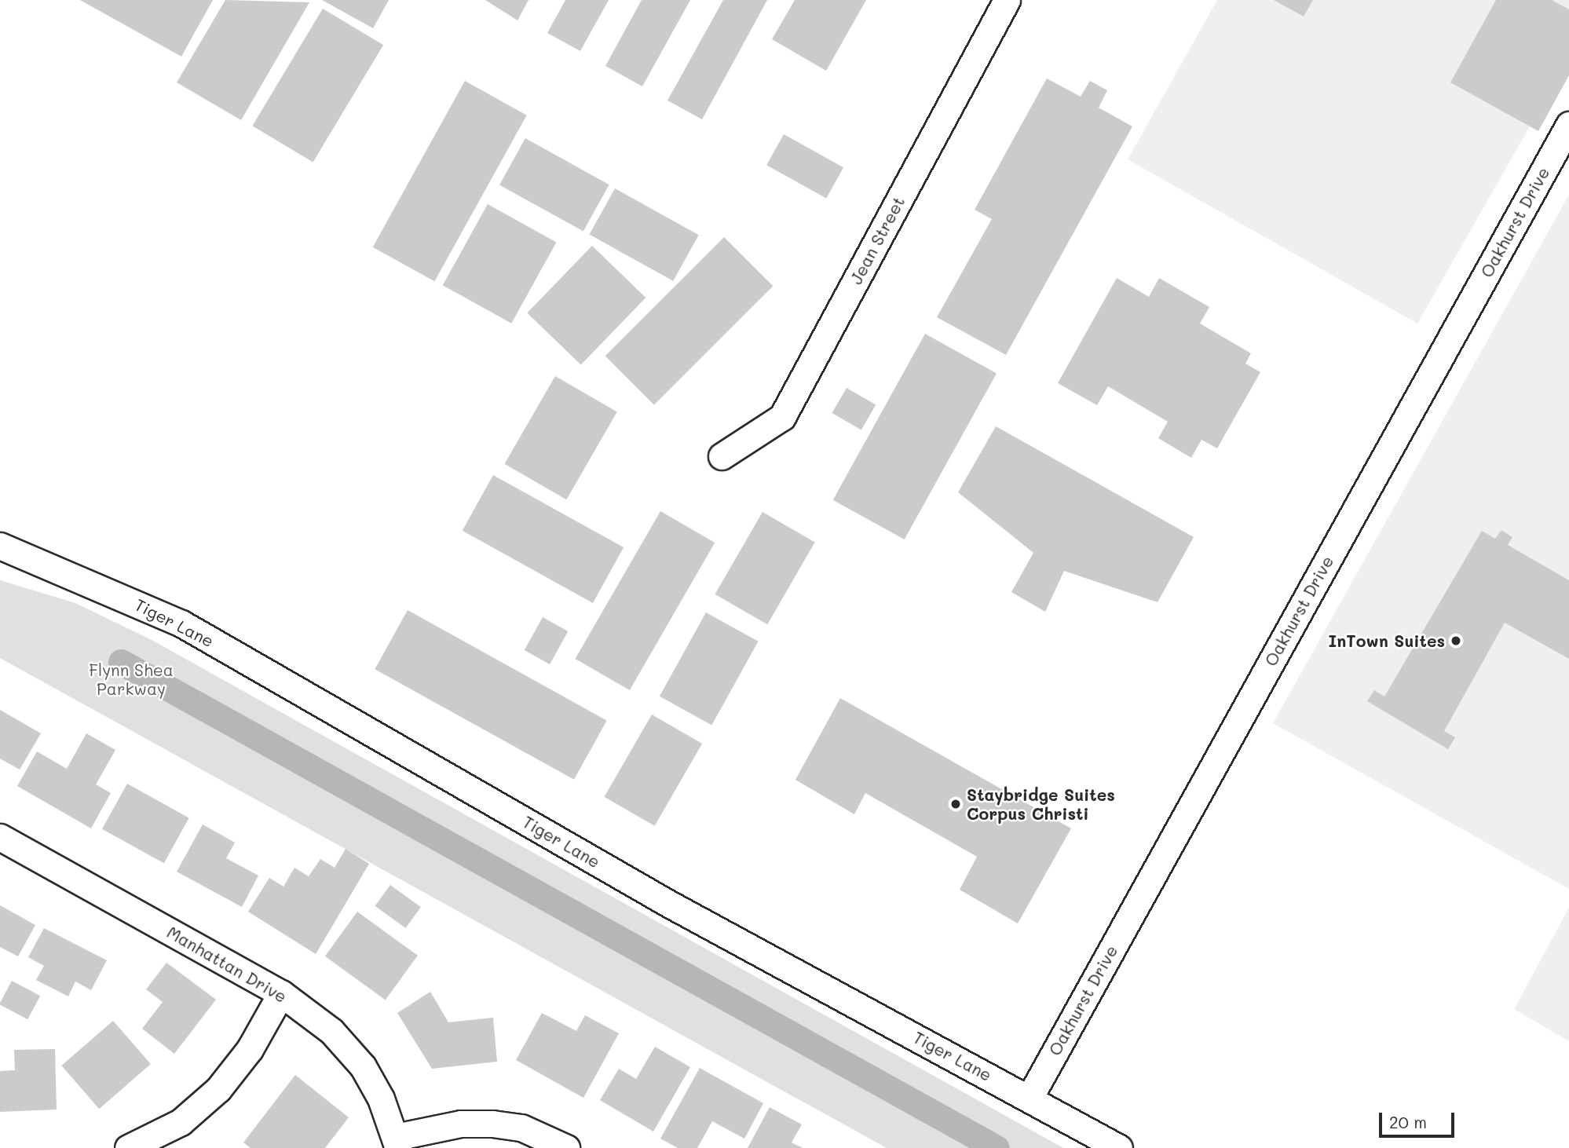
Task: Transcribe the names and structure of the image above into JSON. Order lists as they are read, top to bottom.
{
  "streets": {
    "street": [
      "Oakhurst Drive",
      "Jean Street",
      "Tiger Lane",
      "Manhattan Drive"
    ]
  },
  "crossings": [
    ["Oakhurst Drive", "Tiger Lane"]
  ],
  "parks": ["Flynn Shea Parkway"],
  "places": ["InTown Suites", "Staybridge Suites Corpus Christi"],
  "scale_bar": "20 m"
}
